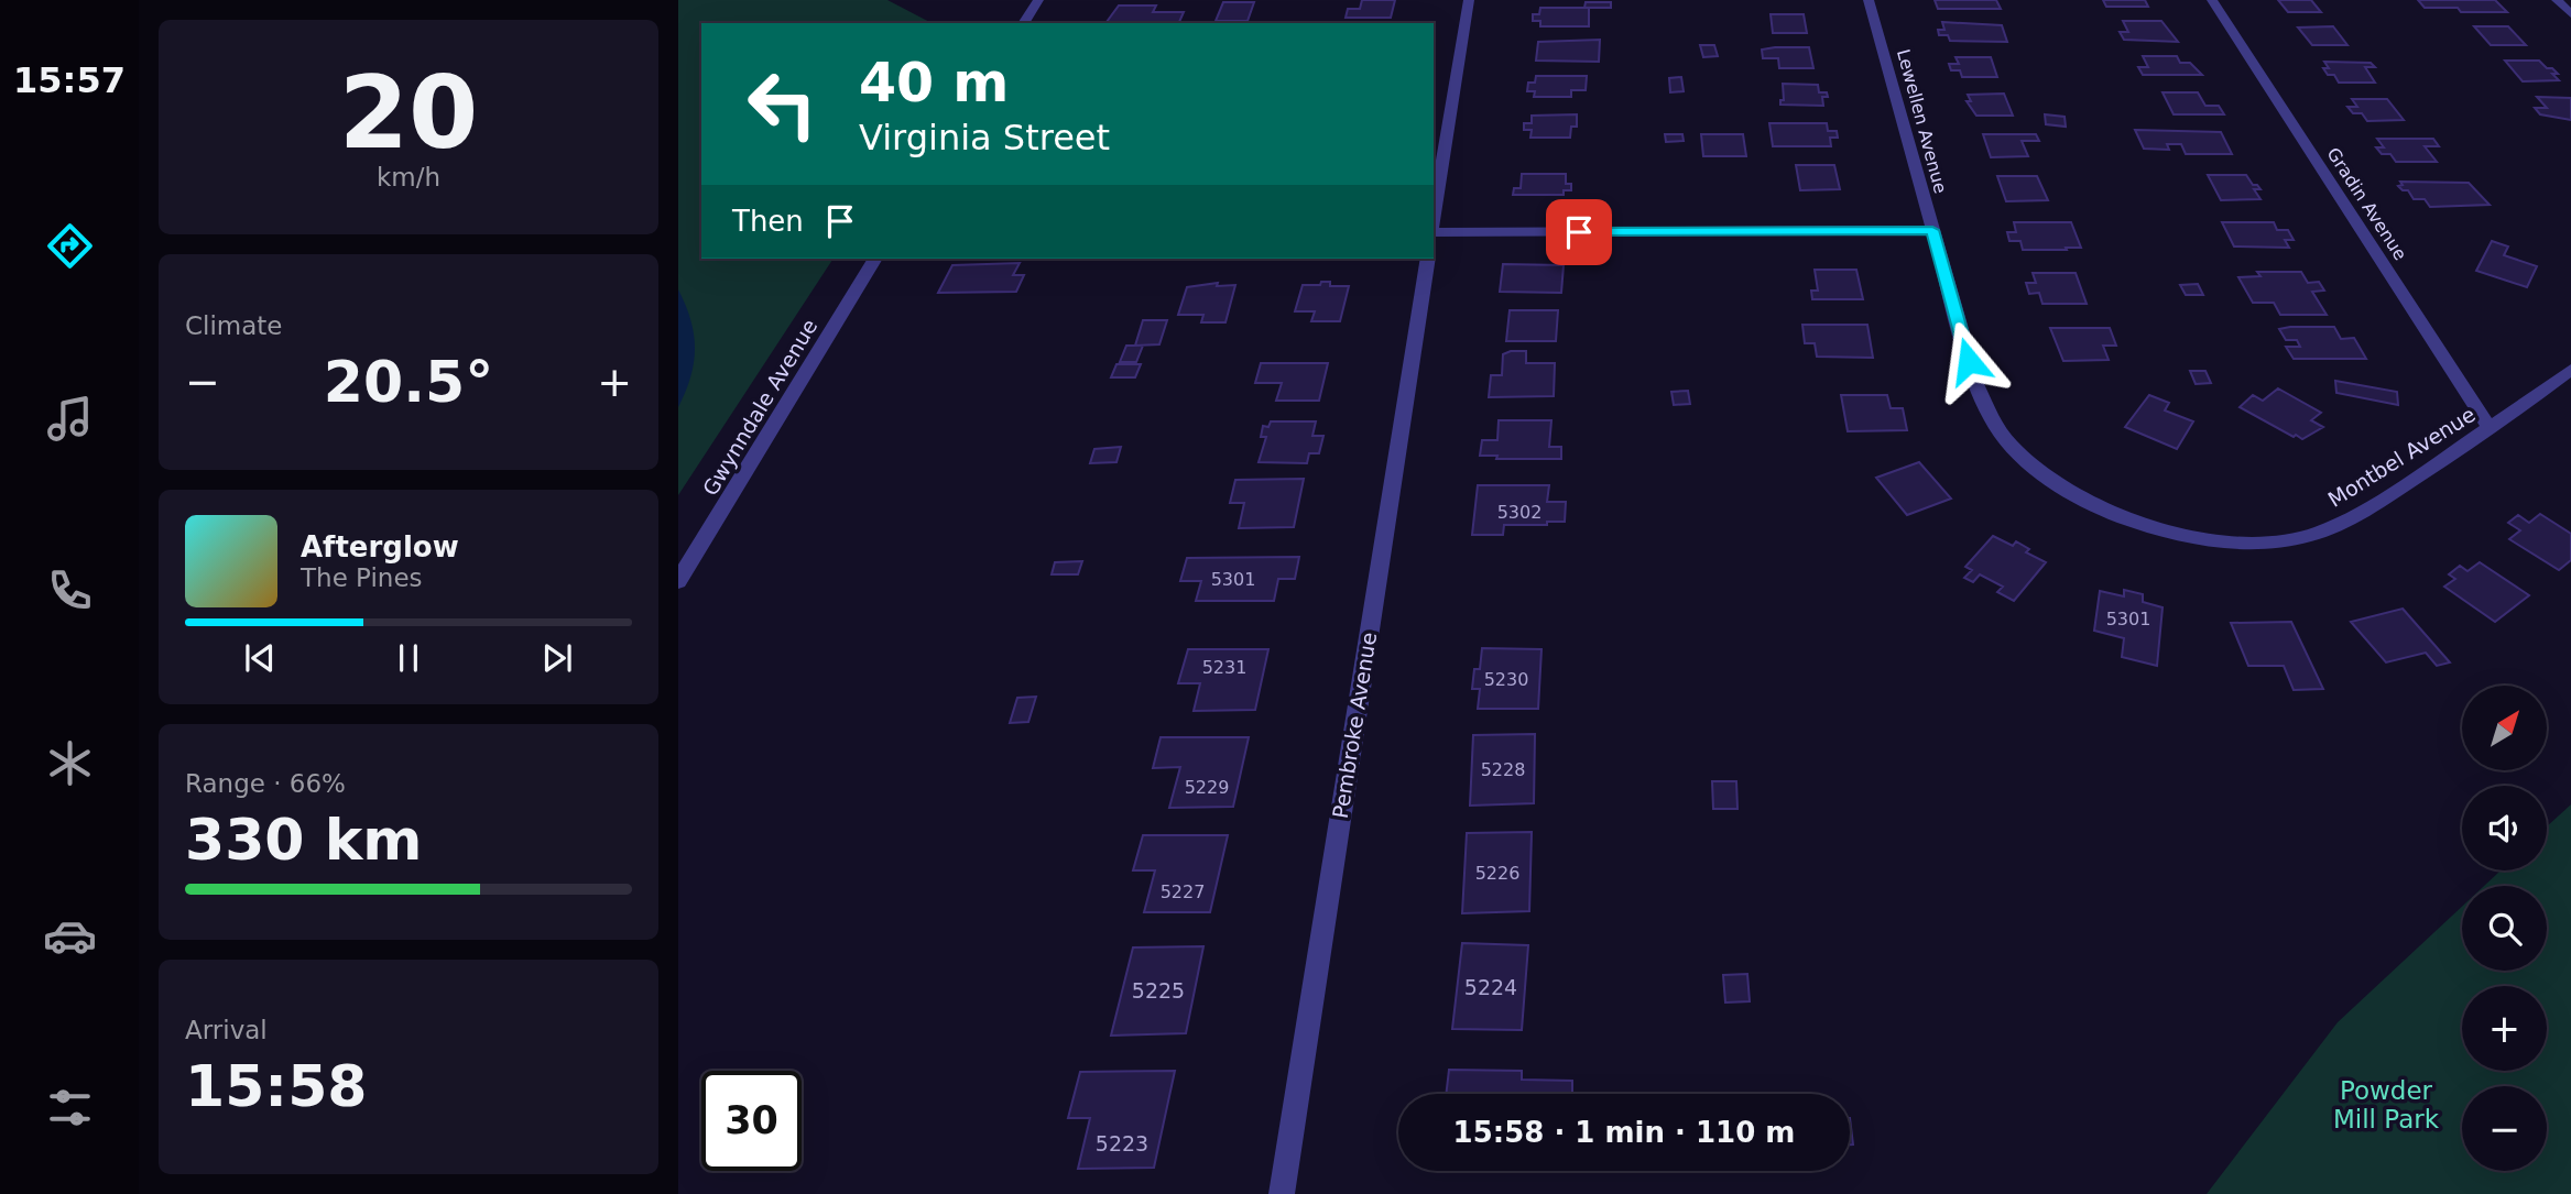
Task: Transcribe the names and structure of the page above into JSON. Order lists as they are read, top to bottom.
{
  "streets": {
    "street": [
      "Lewellen Avenue",
      "Gradin Avenue",
      "Gwynndale Avenue",
      "Montbel Avenue",
      "Pembroke Avenue"
    ]
  },
  "crossings": [
    ["Lewellen Avenue", "Montbel Avenue"],
    ["Gradin Avenue", "Montbel Avenue"]
  ],
  "parks": ["Powder Mill Park"],
  "house_numbers": [
    "5302",
    "5301",
    "5301",
    "5231",
    "5230",
    "5228",
    "5229",
    "5226",
    "5227",
    "5224",
    "5225",
    "5223"
  ],
  "north": "top right",
  "page": {
    "tabs": "15:57",
    "tile": [
      ["20", "km/h"],
      "Climate",
      ["Range · 66%", "330 km"],
      ["Arrival", "15:58"]
    ],
    "turn": ["40 m", "Virginia Street"],
    "then": "Then",
    "heat": ["−", "20.5°", "+"],
    "song": ["Afterglow", "The Pines"],
    "map_buttons": ["+", "−"],
    "limit": "30",
    "trip": "15:58 · 1 min · 110 m"
  }
}
